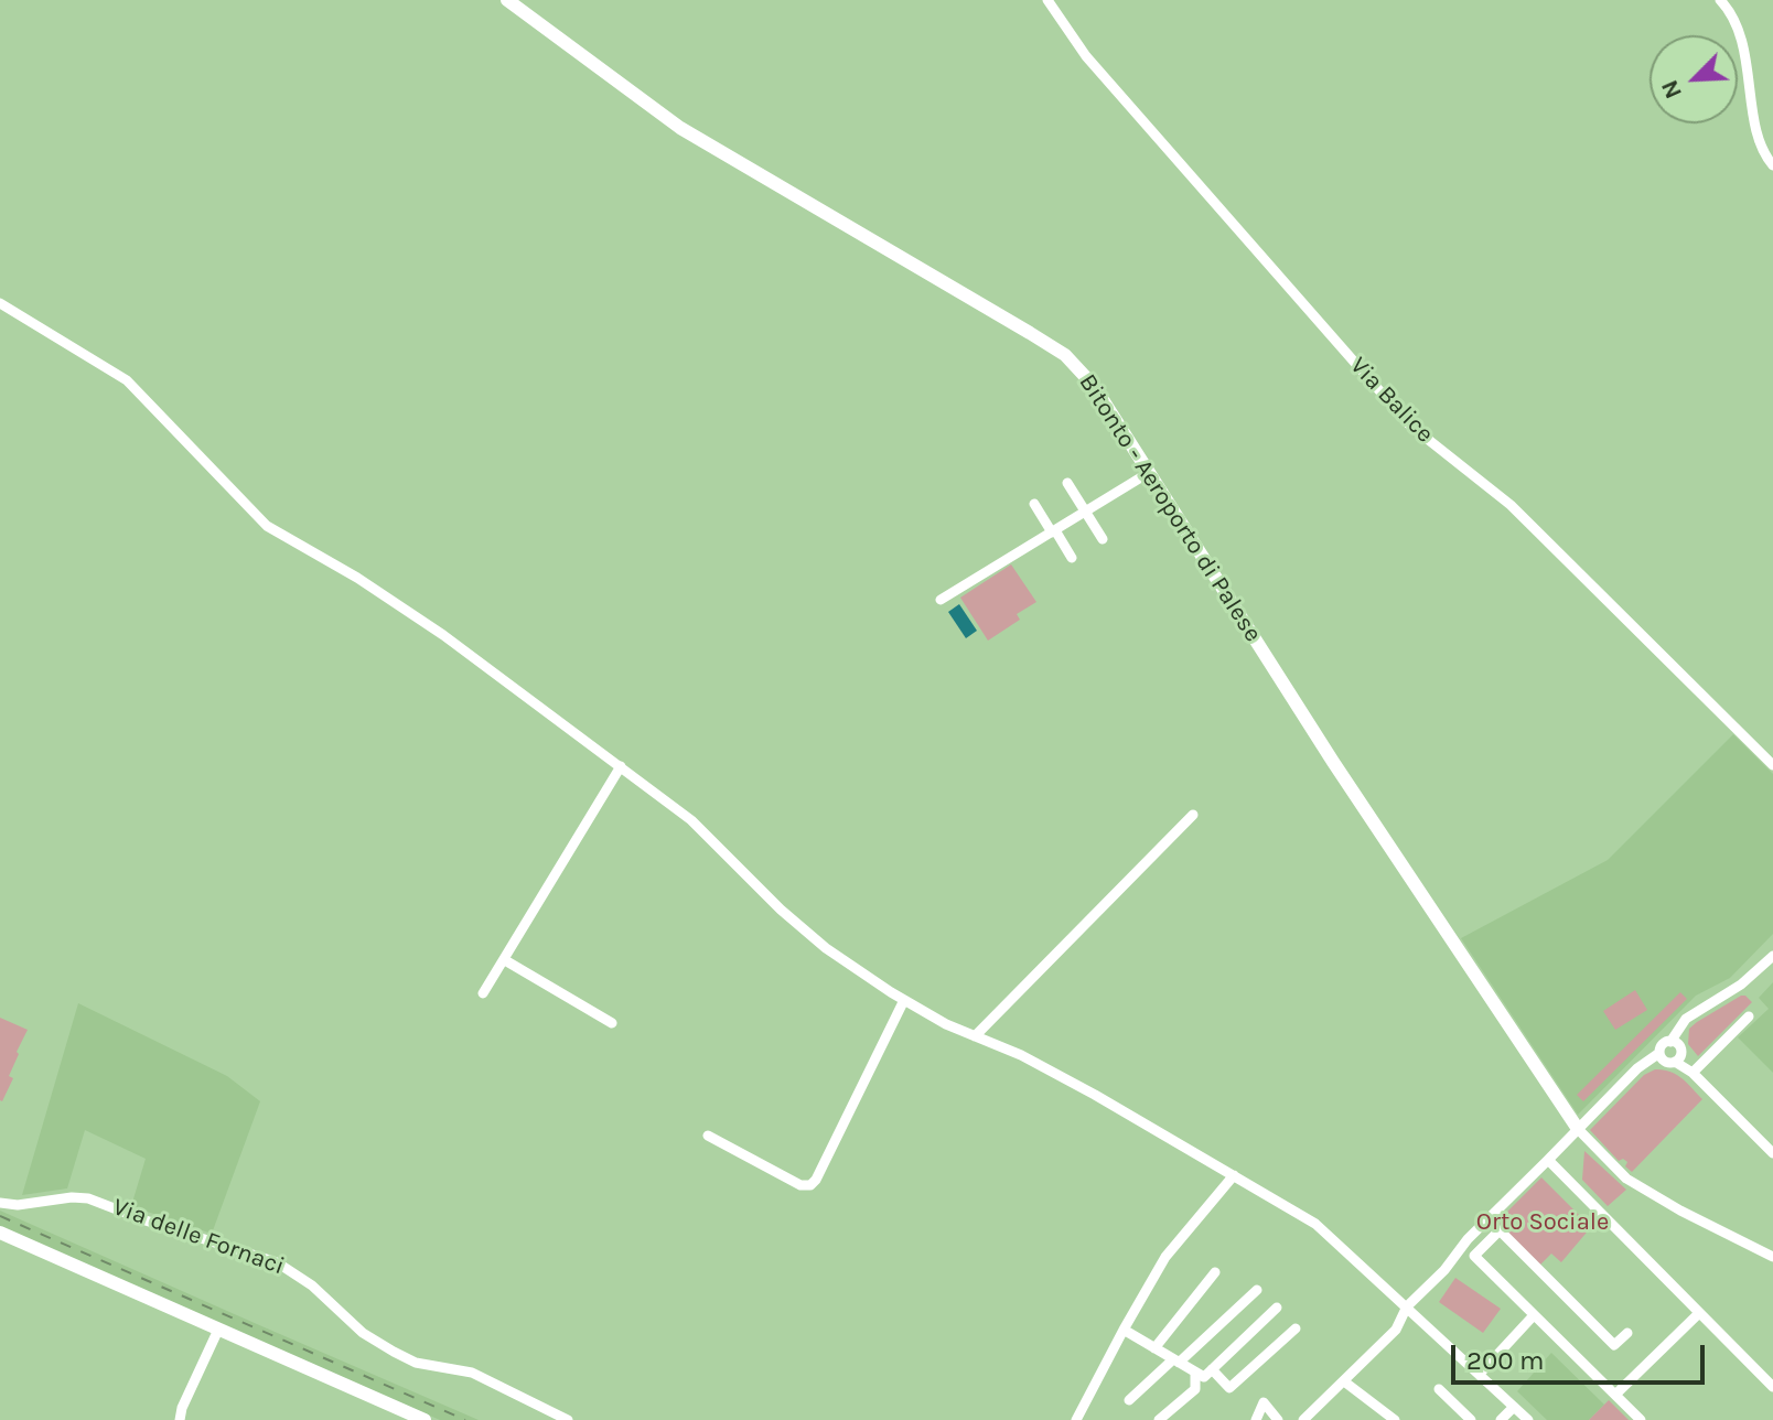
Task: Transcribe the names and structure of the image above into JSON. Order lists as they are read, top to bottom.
{
  "streets": {
    "main road": ["Bitonto - Aeroporto di Palese"],
    "street": ["Via Balice", "Via delle Fornaci"]
  },
  "parks": ["Orto Sociale"],
  "scale_bar": "200 m",
  "north": "bottom left"
}
